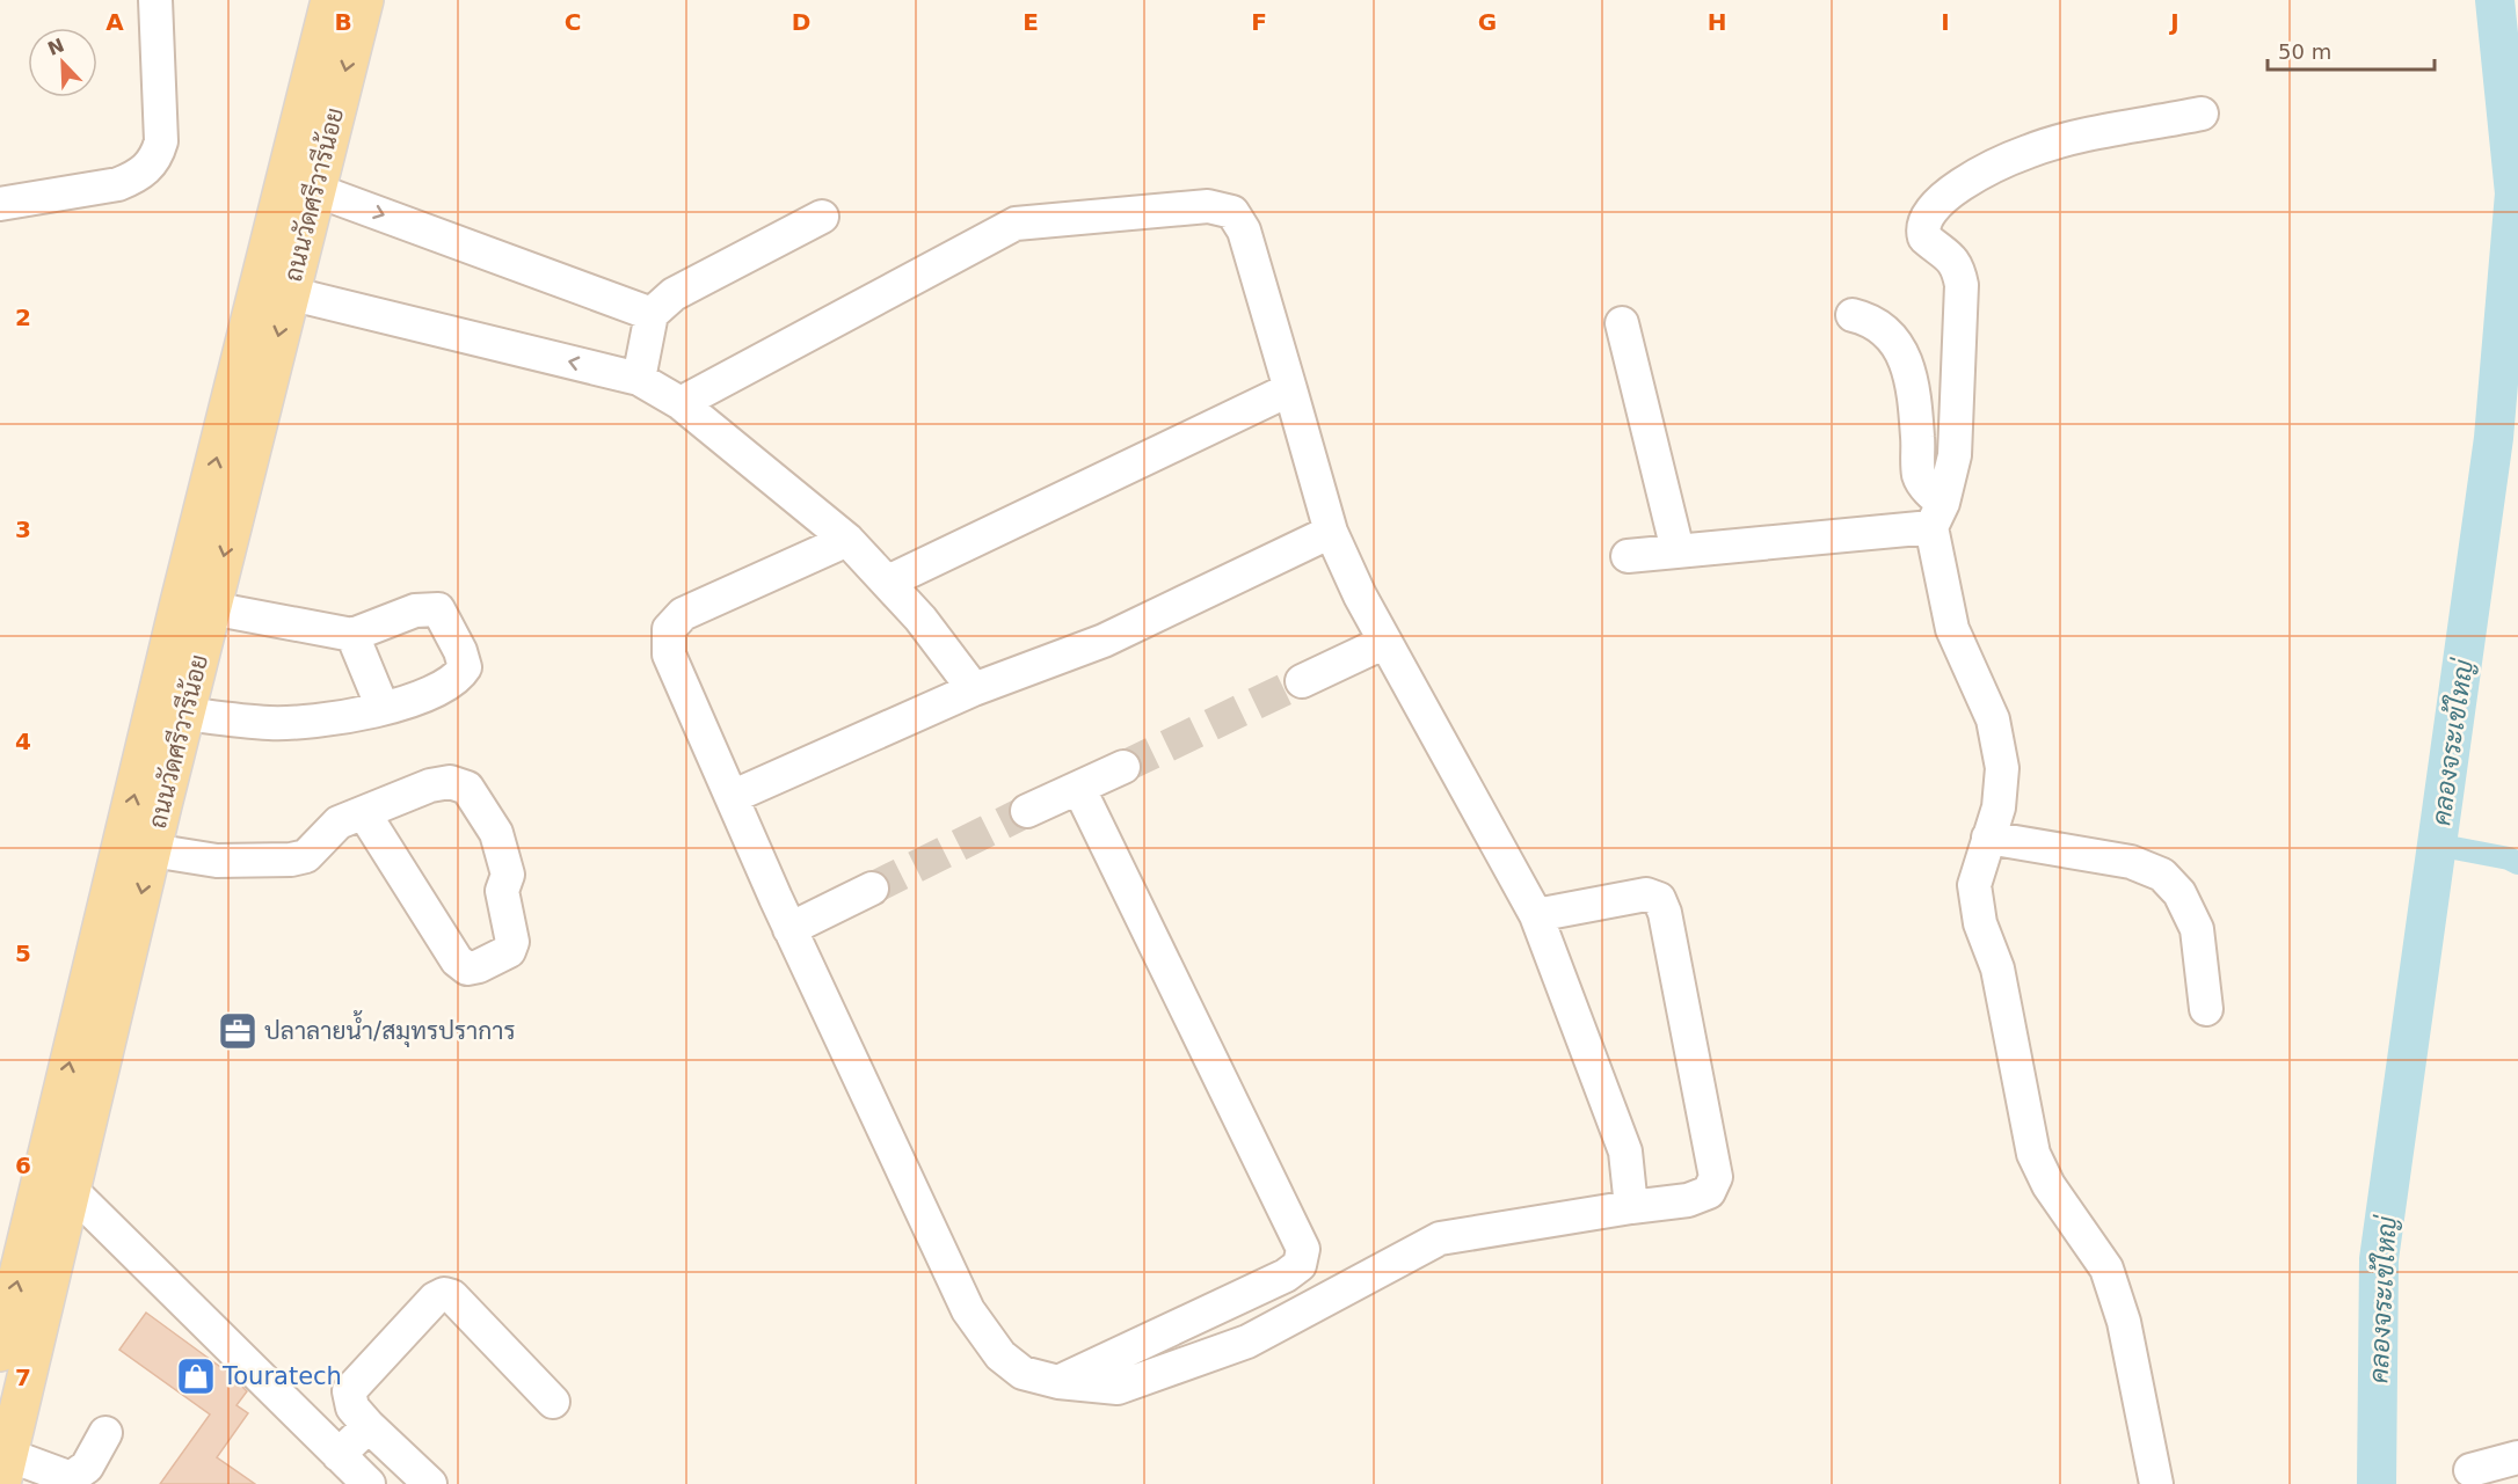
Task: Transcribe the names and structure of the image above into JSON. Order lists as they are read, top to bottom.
{
  "streets": {
    "main road": ["ถนนวัดศรีวารีน้อย"]
  },
  "water": ["คลองจระเข้ใหญ่"],
  "places": {
    "office": ["ปลาลายน้ำ/สมุทรปราการ"],
    "shop": ["Touratech"]
  },
  "scale_bar": "50 m",
  "north": "top left",
  "grid": {
    "columns": [
      "A",
      "B",
      "C",
      "D",
      "E",
      "F",
      "G",
      "H",
      "I",
      "J"
    ],
    "rows": [
      "2",
      "3",
      "4",
      "5",
      "6",
      "7"
    ]
  }
}
